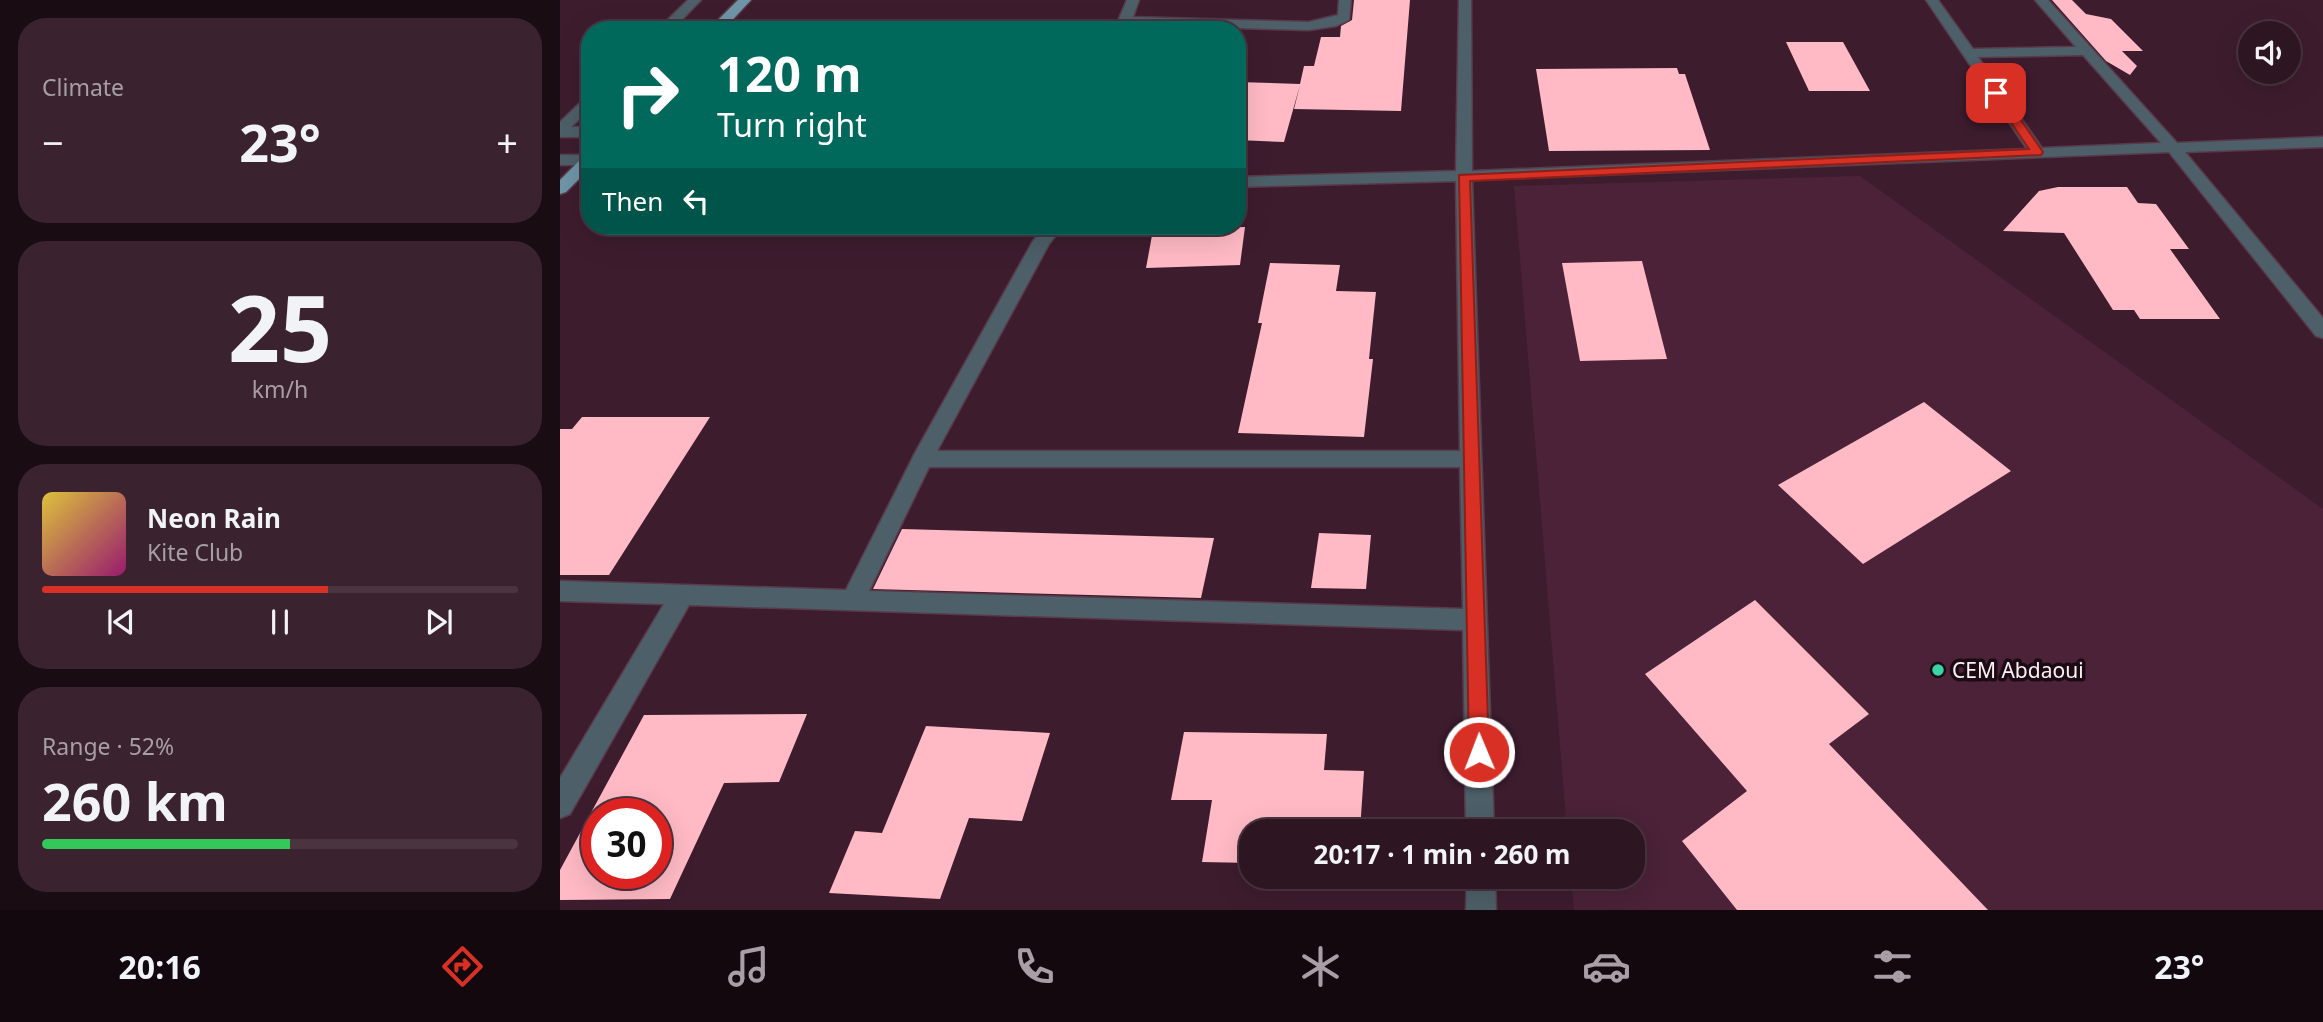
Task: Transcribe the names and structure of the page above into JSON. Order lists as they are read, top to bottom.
{
  "places": ["CEM Abdaoui"],
  "page": {
    "tile": [
      "Climate",
      ["25", "km/h"],
      ["Range · 52%", "260 km"]
    ],
    "turn": ["120 m", "Turn right"],
    "heat": ["−", "23°", "+"],
    "then": "Then",
    "song": ["Neon Rain", "Kite Club"],
    "limit": "30",
    "trip": "20:17 · 1 min · 260 m",
    "tabs": ["20:16", "23°"]
  }
}
